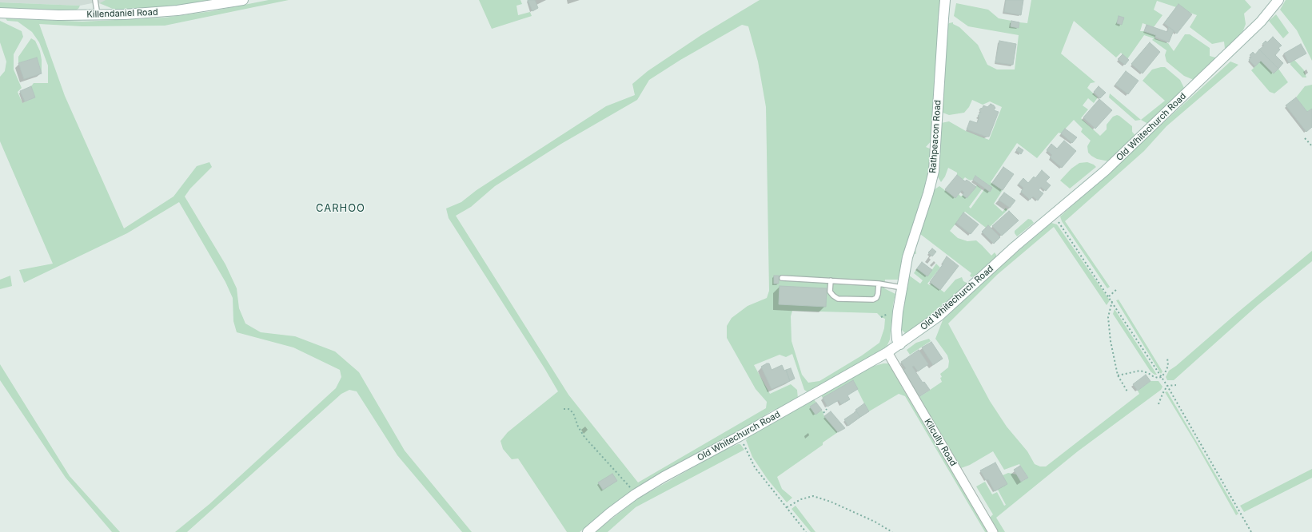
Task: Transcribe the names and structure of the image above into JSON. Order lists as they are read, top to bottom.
{
  "streets": {
    "street": [
      "Killendaniel Road",
      "Old Whitechurch Road",
      "Rathpeacon Road",
      "Kilcully Road"
    ]
  },
  "crossings": [
    ["Old Whitechurch Road", "Rathpeacon Road"],
    ["Old Whitechurch Road", "Kilcully Road"]
  ],
  "districts": ["CARHOO"]
}
